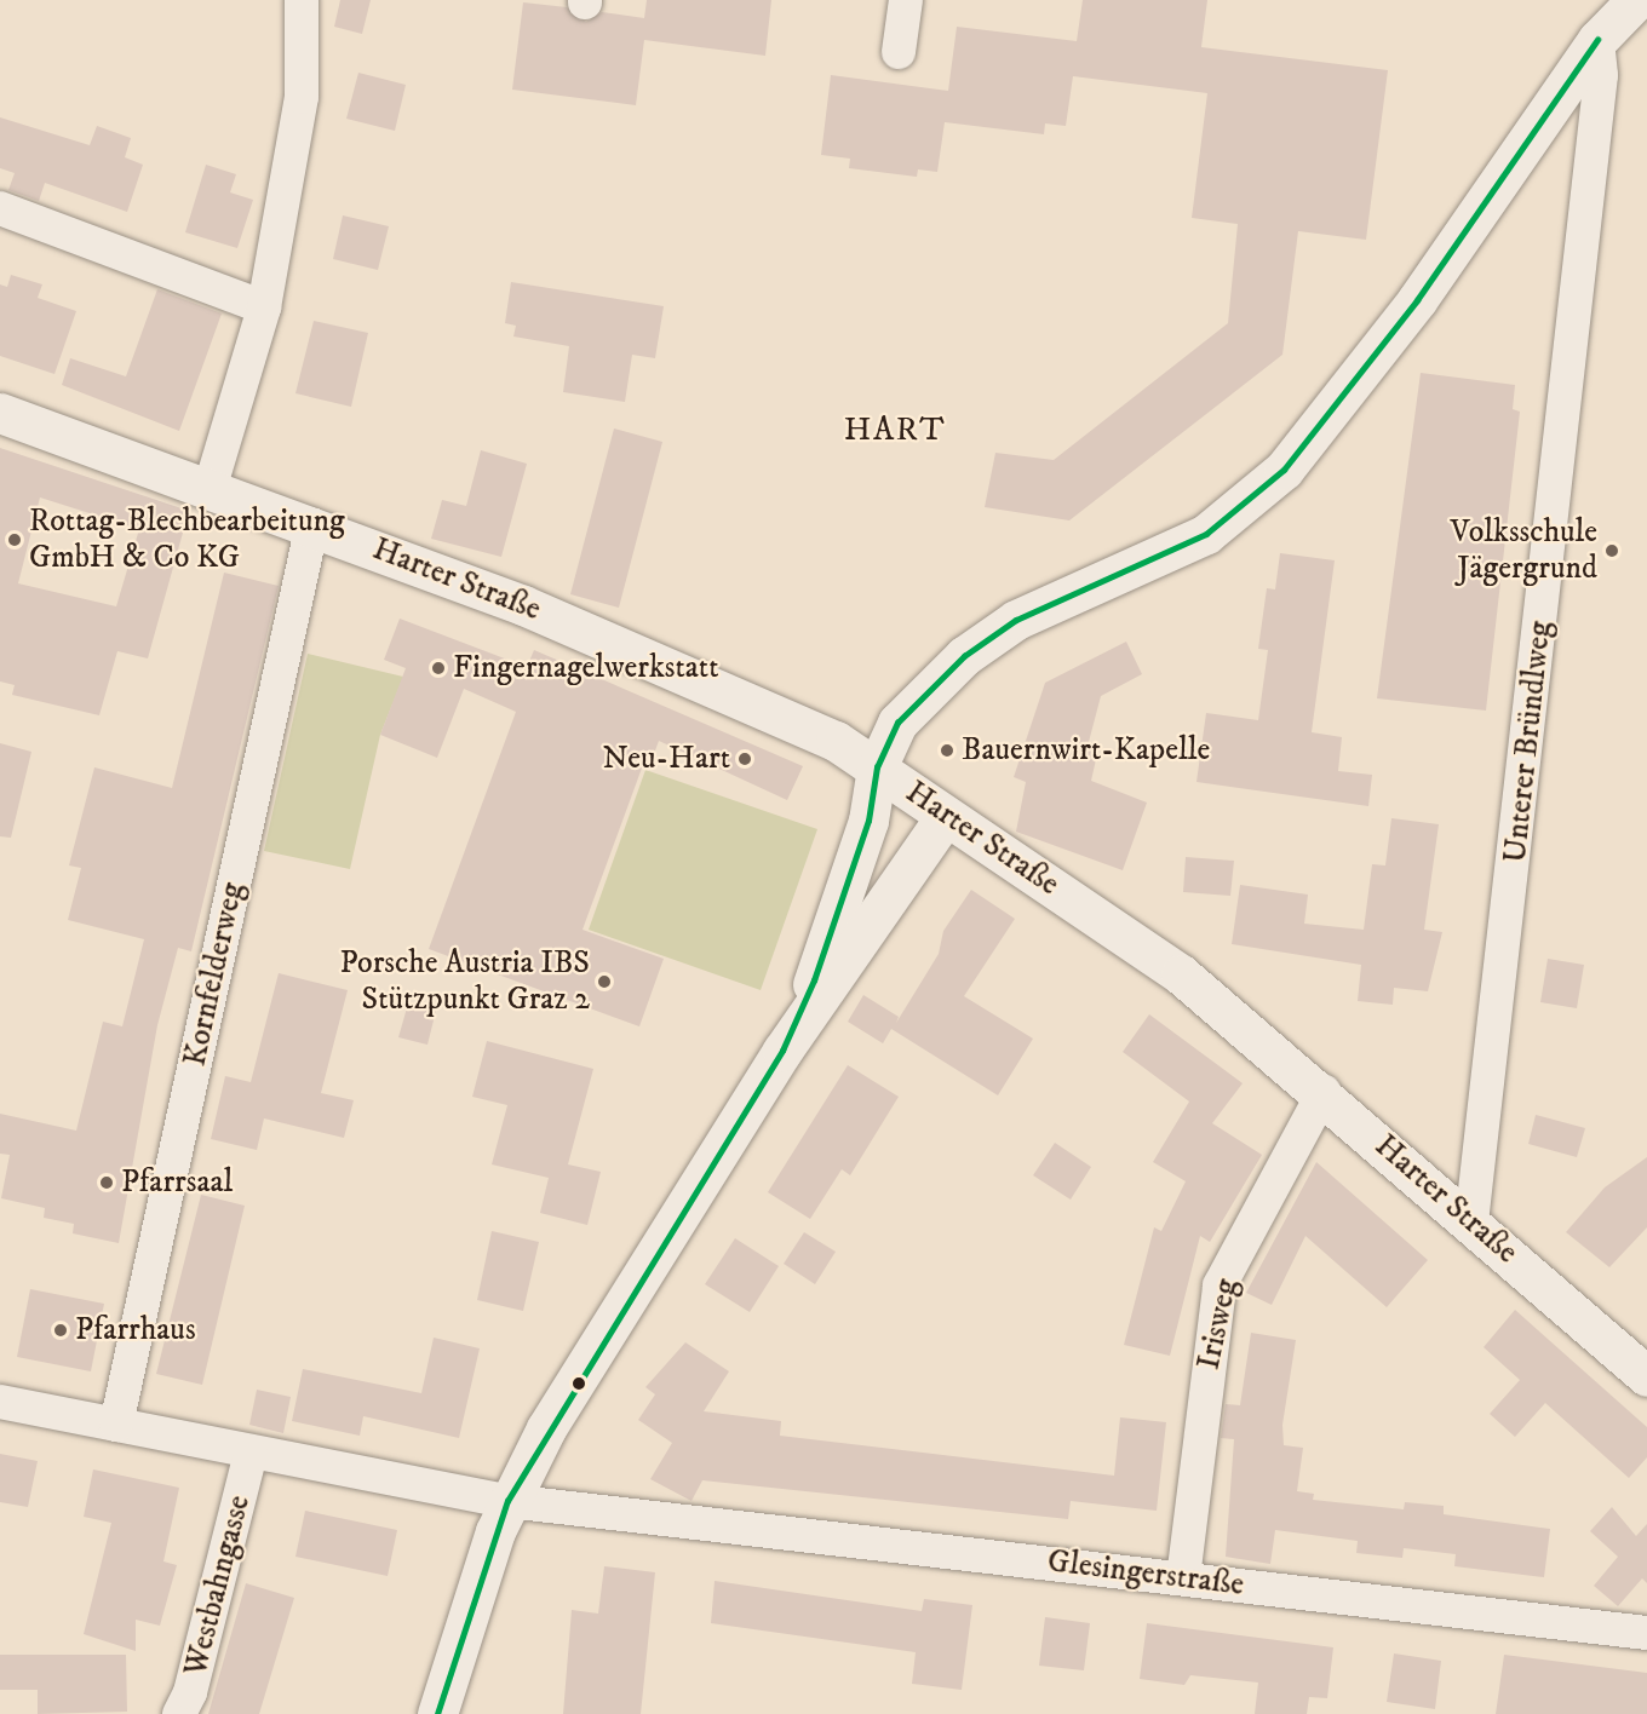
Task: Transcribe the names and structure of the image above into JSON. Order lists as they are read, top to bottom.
{
  "streets": {
    "main road": ["Harter Straße", "Unterer Bründlweg"],
    "street": [
      "Kornfelderweg",
      "Irisweg",
      "Glesingerstraße",
      "Westbahngasse"
    ]
  },
  "crossings": [
    ["Harter Straße", "Unterer Bründlweg"],
    ["Harter Straße", "Kornfelderweg"],
    ["Harter Straße", "Irisweg"],
    ["Kornfelderweg", "Glesingerstraße"],
    ["Irisweg", "Glesingerstraße"],
    ["Glesingerstraße", "Westbahngasse"]
  ],
  "districts": ["HART"],
  "places": [
    "Rottag-Blechbearbeitung GmbH & Co KG",
    "Volksschule Jägergrund",
    "Fingernagelwerkstatt",
    "Bauernwirt-Kapelle",
    "Neu-Hart",
    "Porsche Austria IBS Stützpunkt Graz 2",
    "Pfarrsaal",
    "Pfarrhaus"
  ]
}
